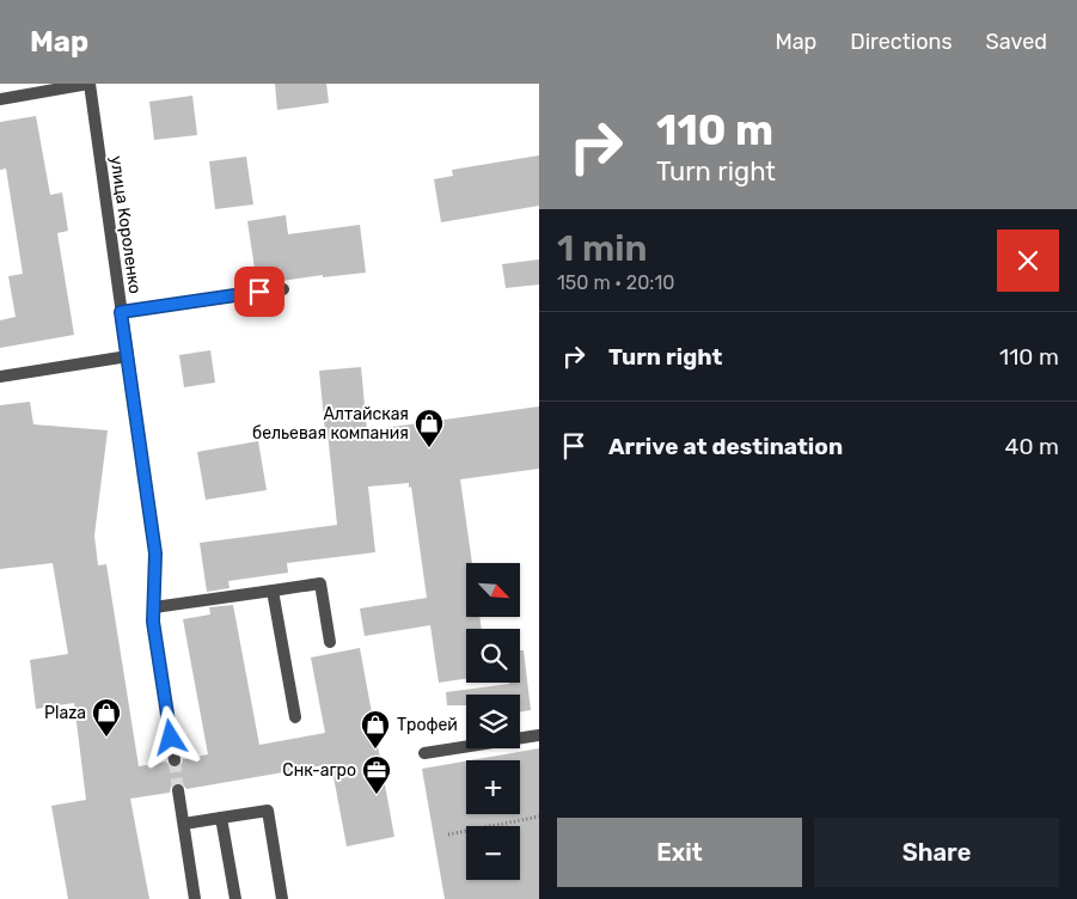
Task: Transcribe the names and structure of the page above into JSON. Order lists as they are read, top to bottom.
{
  "streets": {
    "street": ["улица Короленко"]
  },
  "places": {
    "shop": ["Алтайская бельевая компания", "Plaza", "Трофей"],
    "office": ["Снк-агро"]
  },
  "north": "bottom right",
  "page": {
    "header": "Map",
    "nav": ["Map", "Directions", "Saved"],
    "turn": ["110 m", "Turn right"],
    "heading": ["1 min", "150 m · 20:10"],
    "list": [
      {
        "name": "Turn right",
        "value": "110 m"
      },
      {
        "name": "Arrive at destination",
        "value": "40 m"
      }
    ],
    "map_buttons": ["+", "−"],
    "buttons": ["Exit", "Share"]
  }
}
